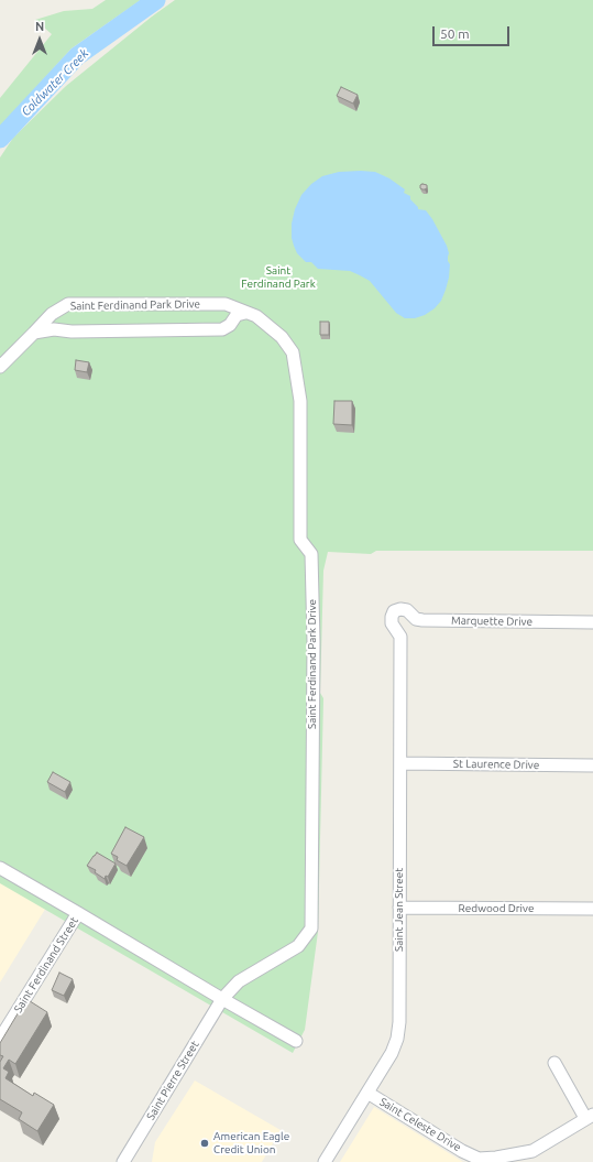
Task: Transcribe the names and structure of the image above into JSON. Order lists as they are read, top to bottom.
{
  "streets": {
    "street": [
      "Saint Ferdinand Park Drive",
      "Marquette Drive",
      "St Laurence Drive",
      "Redwood Drive",
      "Saint Jean Street",
      "Saint Ferdinand Street",
      "Saint Pierre Street",
      "Saint Celeste Drive"
    ]
  },
  "crossings": [
    ["Saint Ferdinand Park Drive", "Saint Pierre Street"],
    ["Marquette Drive", "Saint Jean Street"],
    ["St Laurence Drive", "Saint Jean Street"],
    ["Redwood Drive", "Saint Jean Street"],
    ["Saint Jean Street", "Saint Celeste Drive"]
  ],
  "water": ["Coldwater Creek"],
  "parks": ["Saint Ferdinand Park"],
  "places": ["American Eagle Credit Union"],
  "scale_bar": "50 m",
  "north": "top"
}
